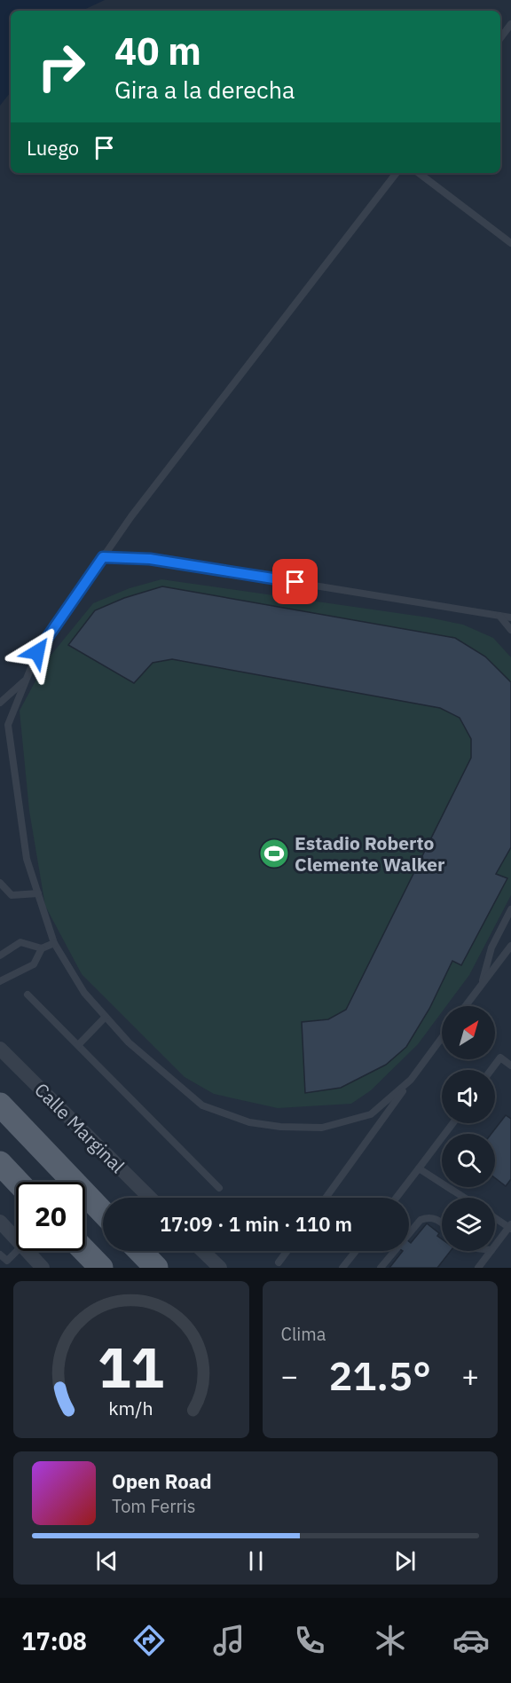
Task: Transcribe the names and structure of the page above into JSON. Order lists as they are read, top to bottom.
{
  "streets": {
    "street": ["Calle Marginal"]
  },
  "places": {
    "sports": ["Estadio Roberto Clemente Walker"]
  },
  "north": "top right",
  "page": {
    "turn": ["40 m", "Gira a la derecha"],
    "then": "Luego",
    "limit": "20",
    "trip": "17:09 · 1 min · 110 m",
    "tile": "Clima",
    "heat": ["−", "21.5°", "+"],
    "song": ["Open Road", "Tom Ferris"],
    "tabs": "17:08",
    "gauge": ["11", "km/h"]
  }
}
